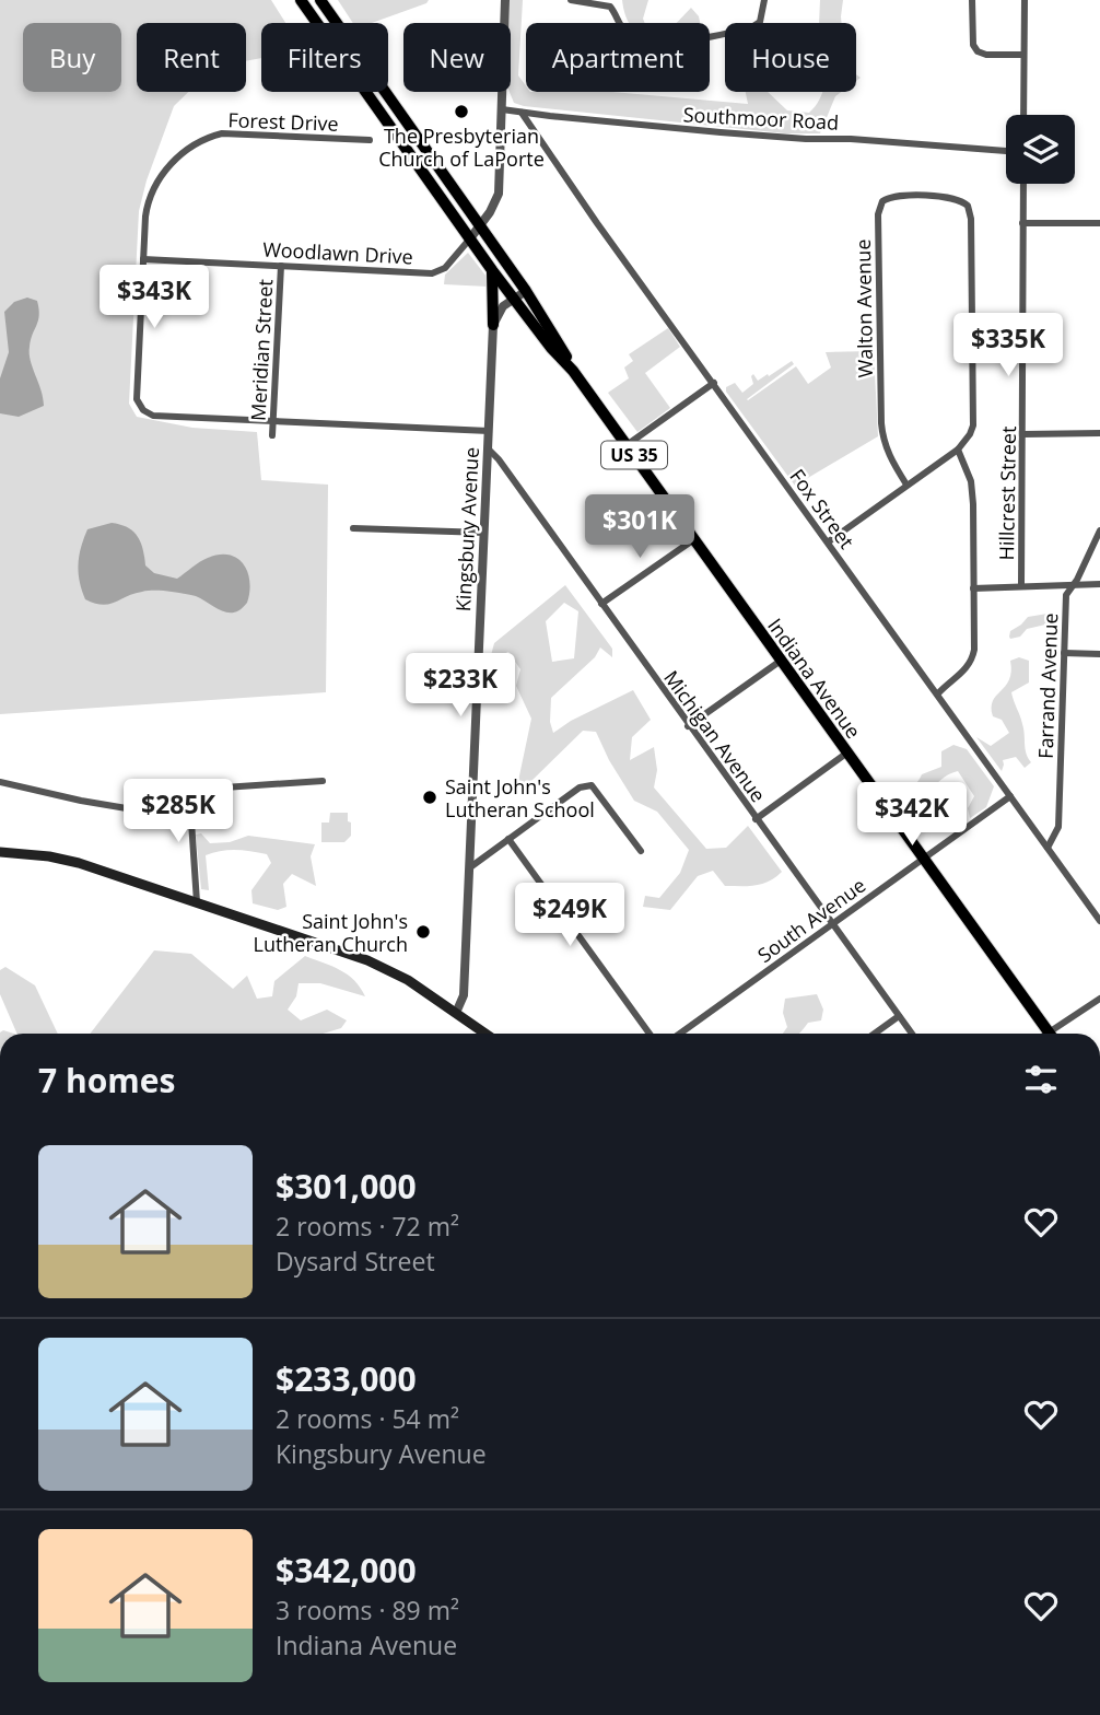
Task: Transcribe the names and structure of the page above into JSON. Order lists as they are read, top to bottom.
{
  "streets": {
    "main road": ["US 35", "Indiana Avenue"],
    "street": [
      "Southmoor Road",
      "Forest Drive",
      "Woodlawn Drive",
      "Walton Avenue",
      "Meridian Street",
      "Hillcrest Street",
      "Fox Street",
      "Kingsbury Avenue",
      "Farrand Avenue",
      "Michigan Avenue",
      "South Avenue"
    ]
  },
  "crossings": [
    ["Southmoor Road", "Fox Street"],
    ["Forest Drive", "Woodlawn Drive"],
    ["Forest Drive", "Meridian Street"],
    ["Woodlawn Drive", "Meridian Street"],
    ["Woodlawn Drive", "Indiana Avenue"],
    ["Fox Street", "Farrand Avenue"],
    ["Fox Street", "South Avenue"],
    ["Kingsbury Avenue", "Michigan Avenue"],
    ["Indiana Avenue", "South Avenue"],
    ["Michigan Avenue", "South Avenue"]
  ],
  "places": ["The Presbyterian Church of LaPorte", "Saint John's Lutheran School", "Saint John's Lutheran Church"],
  "page": {
    "chip": [
      "Buy",
      "Rent",
      "Filters",
      "New",
      "Apartment",
      "House"
    ],
    "price": [
      "$343K",
      "$335K",
      "$301K",
      "$233K",
      "$285K",
      "$342K",
      "$249K"
    ],
    "heading": "7 homes",
    "list": [
      {
        "name": "$301,000",
        "note": "2 rooms · 72 m² · Dysard Street"
      },
      {
        "name": "$233,000",
        "note": "2 rooms · 54 m² · Kingsbury Avenue"
      },
      {
        "name": "$342,000",
        "note": "3 rooms · 89 m² · Indiana Avenue"
      }
    ]
  }
}
